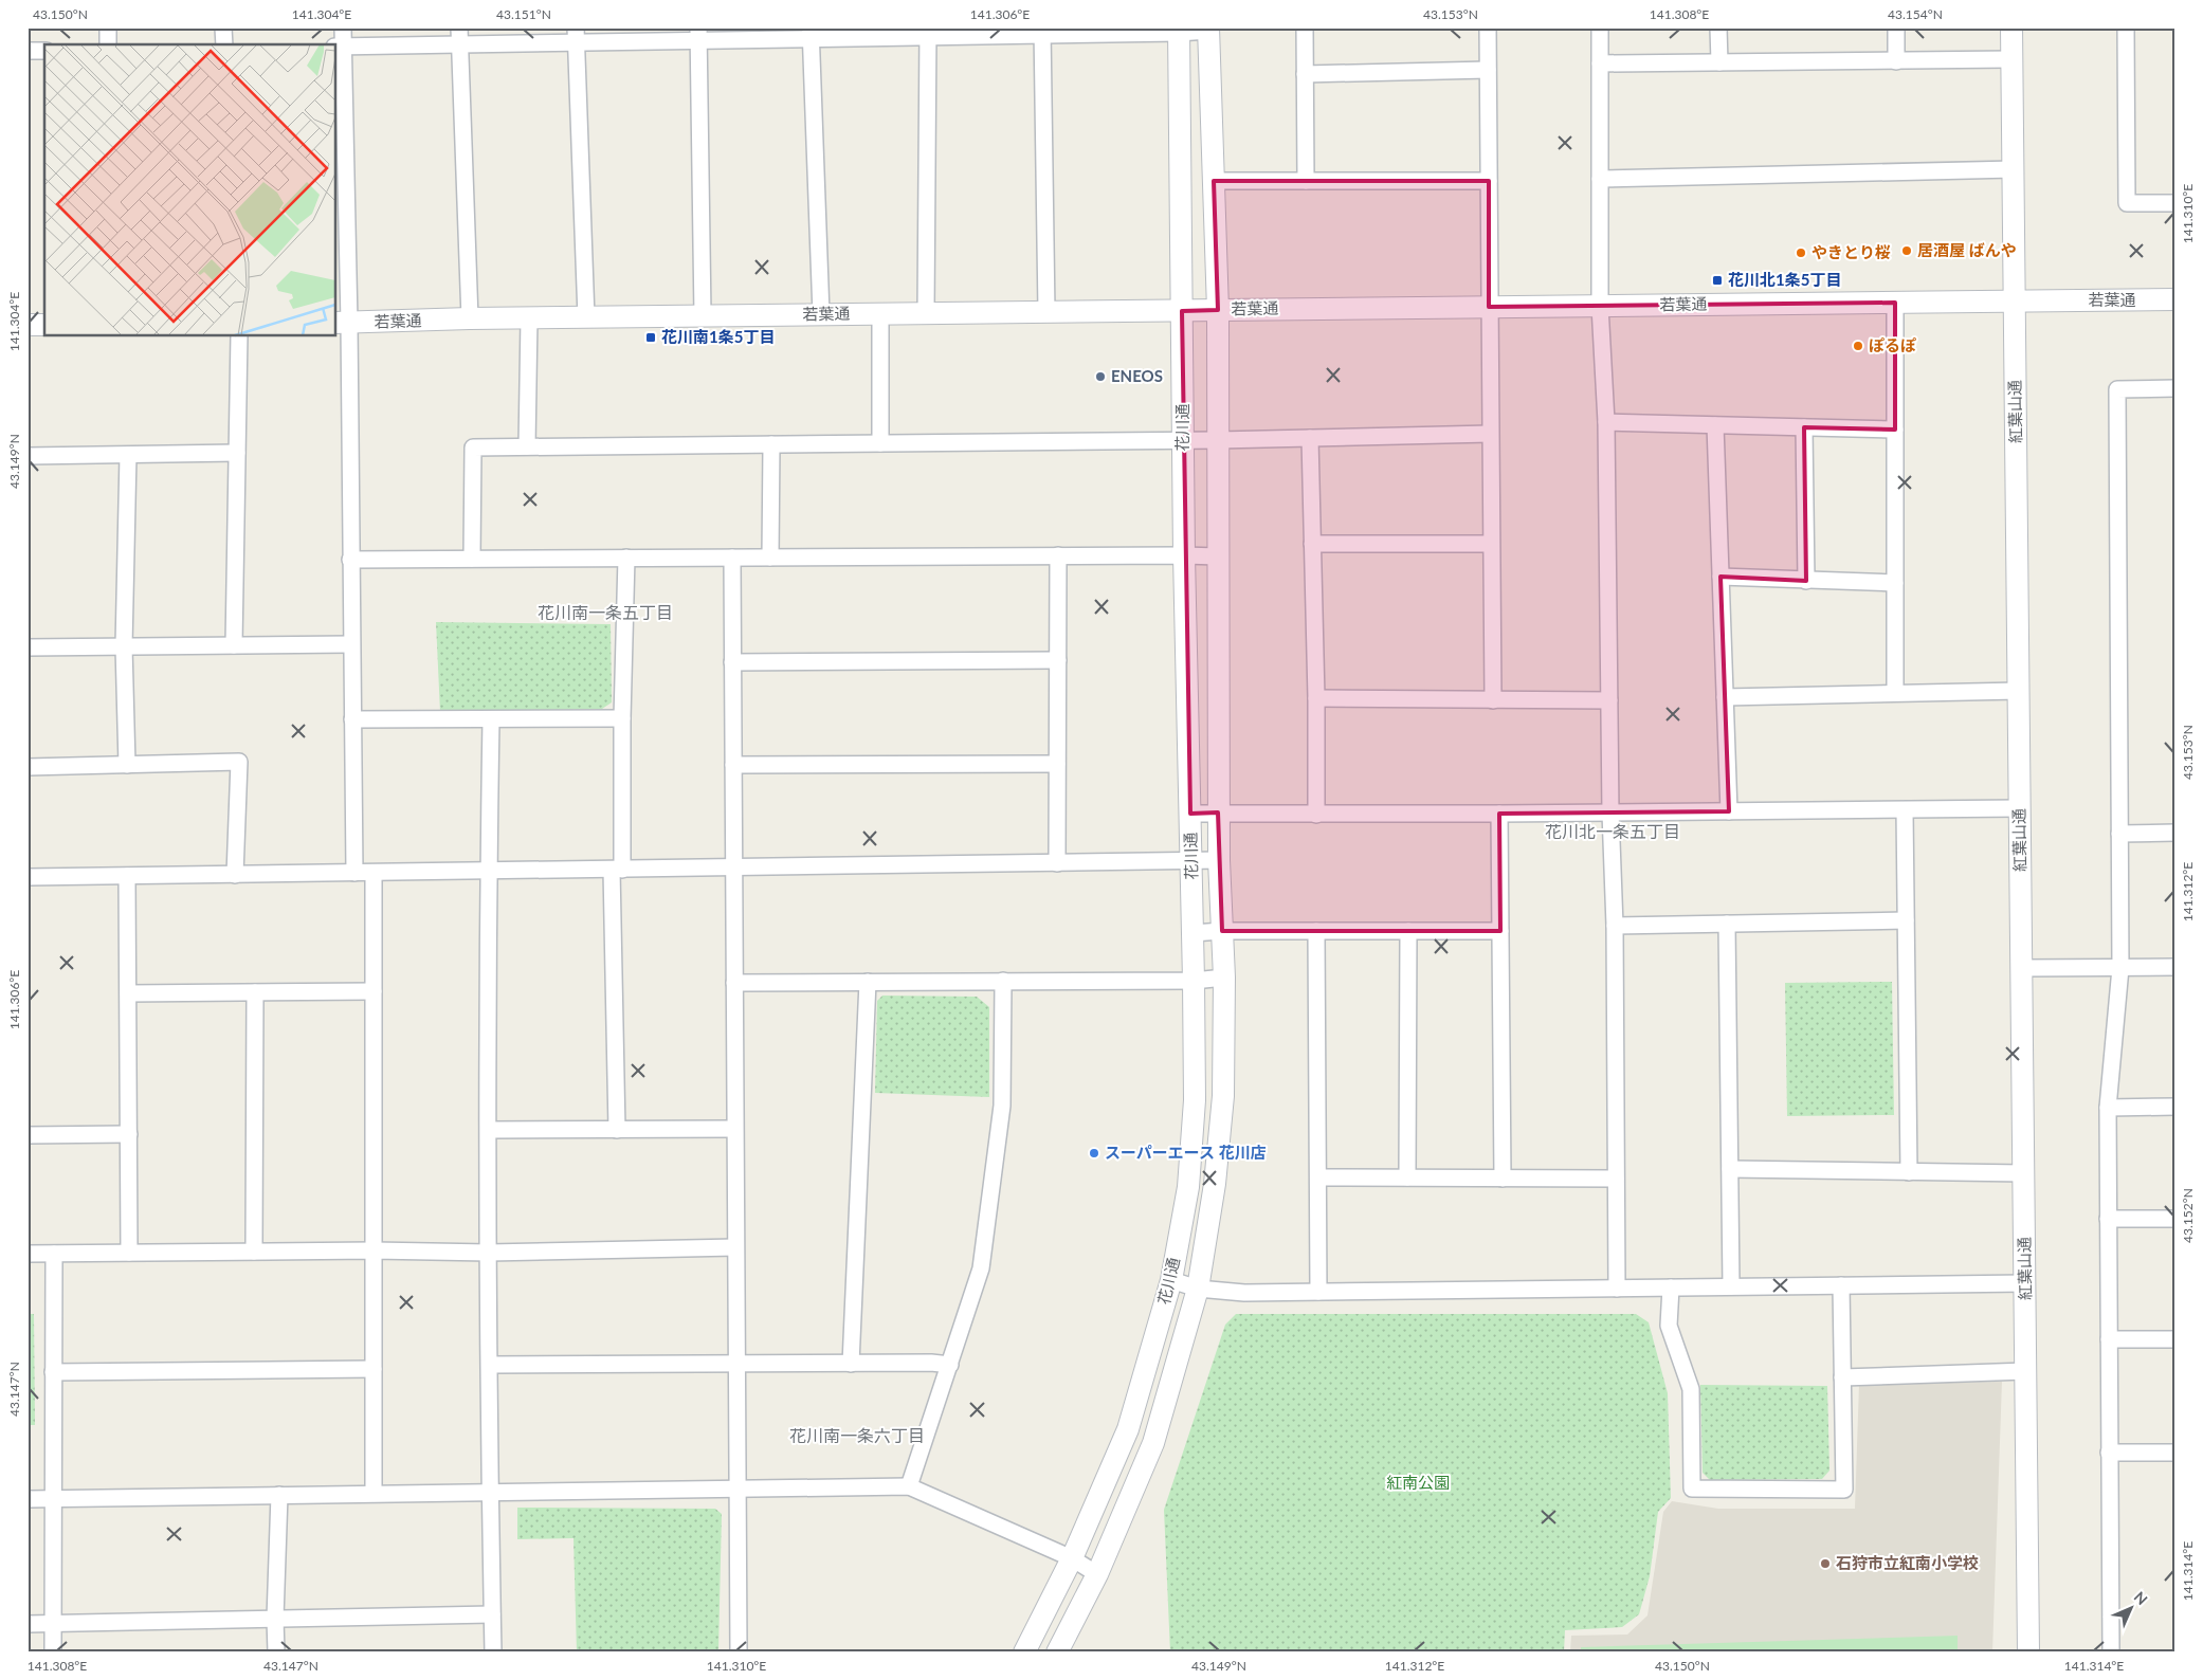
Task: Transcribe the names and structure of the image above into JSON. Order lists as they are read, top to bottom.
{
  "streets": {
    "street": ["若葉通", "紅葉山通", "花川通"]
  },
  "crossings": [
    ["若葉通", "紅葉山通"],
    ["若葉通", "花川通"]
  ],
  "districts": ["花川南一条五丁目", "花川北一条五丁目", "花川南一条六丁目"],
  "parks": ["紅南公園"],
  "places": {
    "other": [
      "居酒屋 ばんや",
      "やきとり桜",
      "ぽるぽ",
      "ENEOS",
      "スーパーエース 花川店",
      "石狩市立紅南小学校"
    ],
    "transit": ["花川北1条5丁目", "花川南1条5丁目"]
  },
  "north": "top right",
  "coordinates": [
    "43.150°N",
    "141.304°E",
    "43.151°N",
    "141.306°E",
    "43.153°N",
    "141.308°E",
    "43.154°N",
    "141.310°E",
    "43.149°N",
    "141.312°E",
    "43.152°N",
    "43.147°N",
    "141.314°E"
  ]
}
